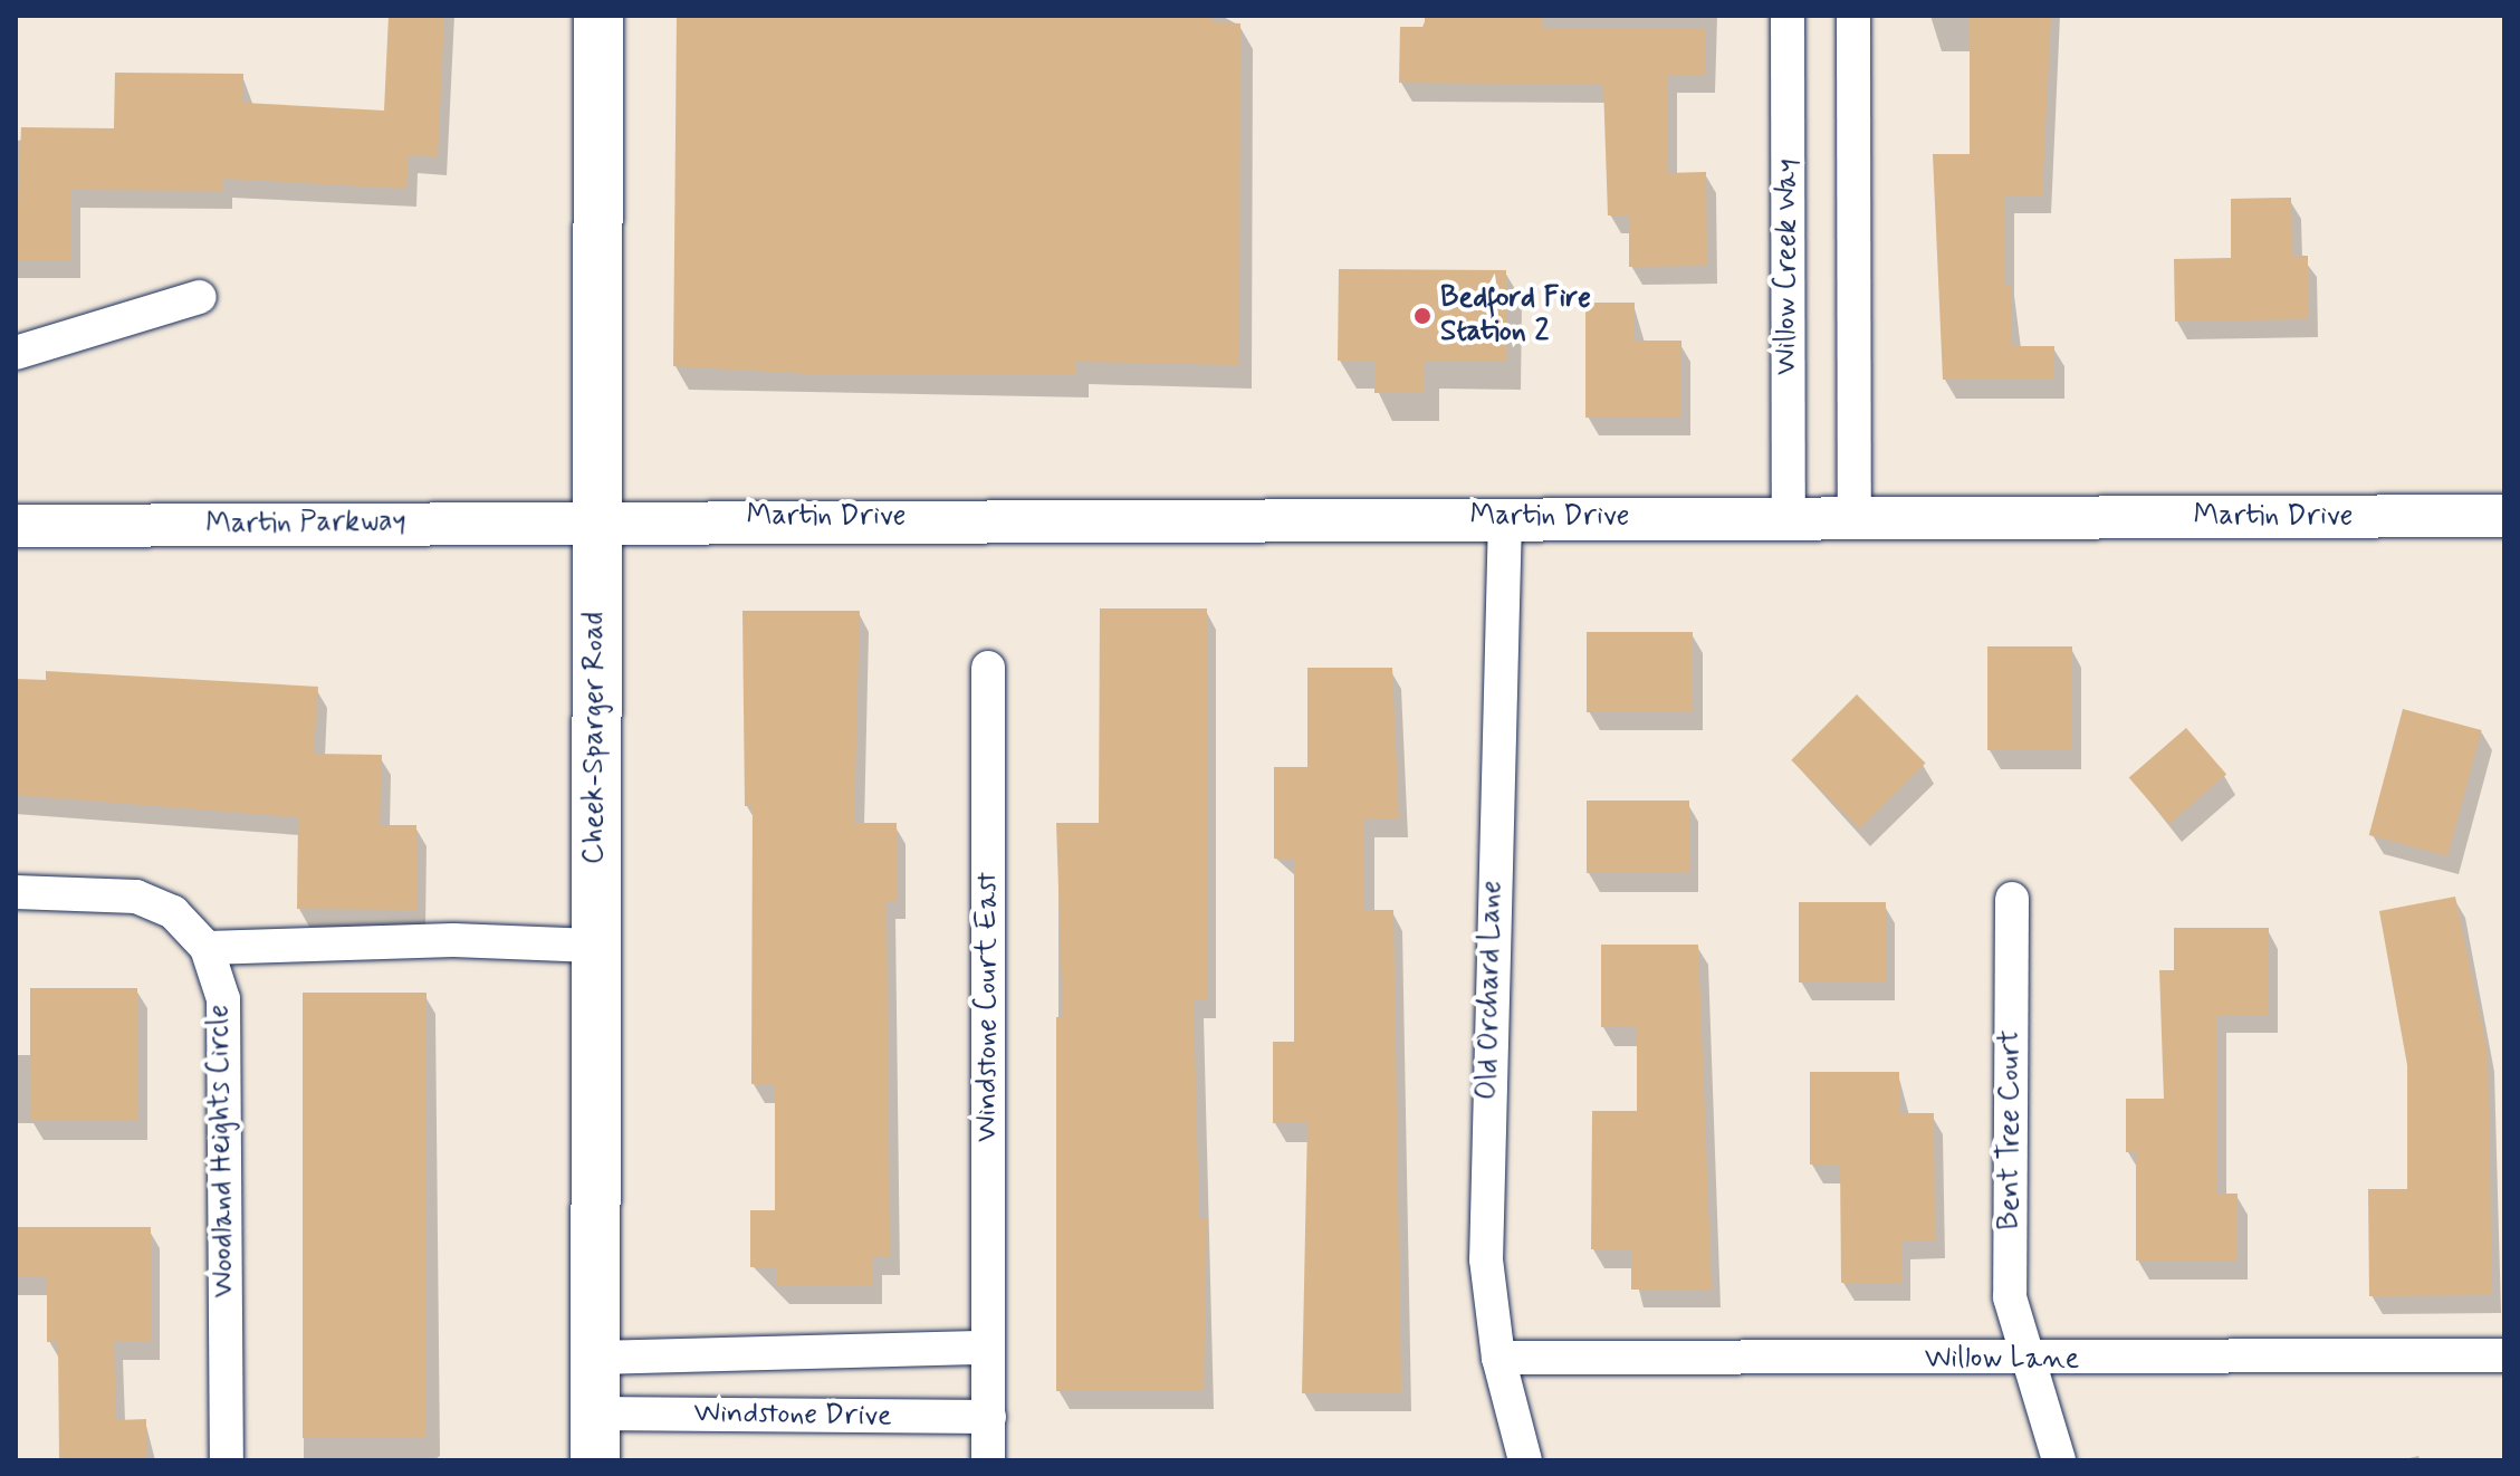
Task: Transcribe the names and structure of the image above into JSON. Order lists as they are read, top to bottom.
{
  "streets": {
    "main road": ["Cheek-Sparger Road"],
    "street": [
      "Willow Creek Way",
      "Martin Drive",
      "Martin Parkway",
      "Old Orchard Lane",
      "Windstone Court East",
      "Bent Tree Court",
      "Woodland Heights Circle",
      "Willow Lane",
      "Windstone Drive"
    ]
  },
  "crossings": [
    ["Willow Creek Way", "Martin Drive"],
    ["Martin Drive", "Martin Parkway"],
    ["Martin Drive", "Cheek-Sparger Road"],
    ["Martin Drive", "Old Orchard Lane"],
    ["Martin Parkway", "Cheek-Sparger Road"],
    ["Cheek-Sparger Road", "Windstone Drive"],
    ["Old Orchard Lane", "Willow Lane"],
    ["Windstone Court East", "Windstone Drive"],
    ["Bent Tree Court", "Willow Lane"]
  ],
  "places": ["Bedford Fire Station 2"]
}
